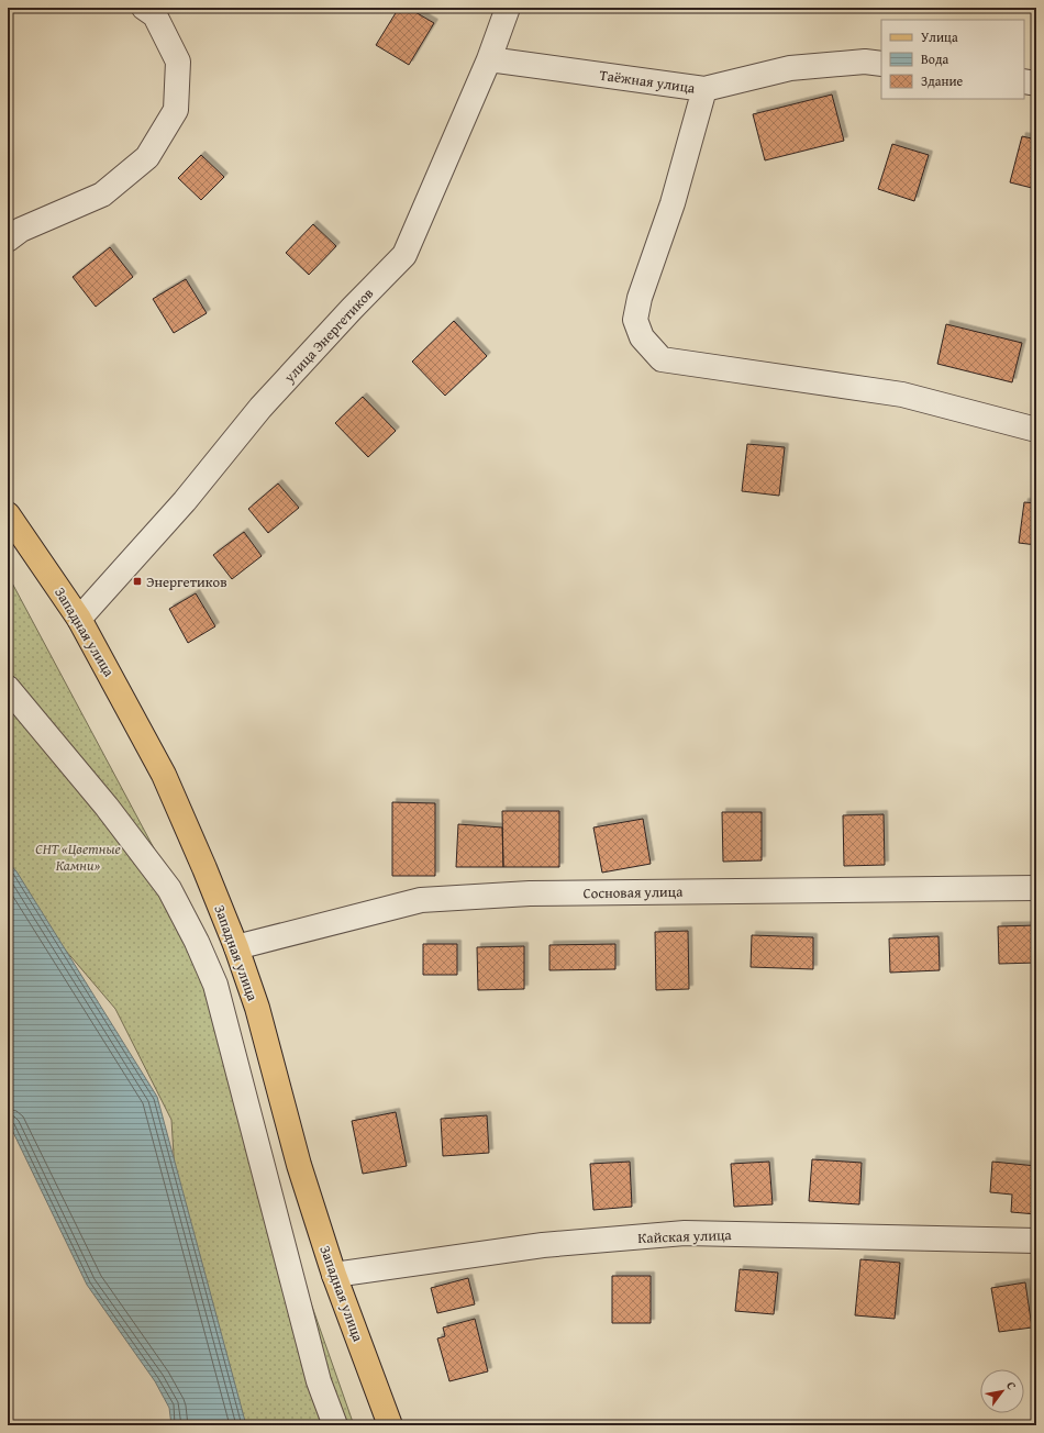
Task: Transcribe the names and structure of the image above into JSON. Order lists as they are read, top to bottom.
{
  "streets": {
    "main road": ["Западная улица"],
    "street": [
      "Таёжная улица",
      "улица Энергетиков",
      "Сосновая улица",
      "Кайская улица"
    ]
  },
  "crossings": [
    ["Таёжная улица", "улица Энергетиков"],
    ["улица Энергетиков", "Западная улица"],
    ["Западная улица", "Сосновая улица"],
    ["Западная улица", "Кайская улица"]
  ],
  "parks": ["СНТ «Цветные Камни»"],
  "places": {
    "transit": ["Энергетиков"]
  },
  "legend": ["Улица", "Вода", "Здание"],
  "north": "top right"
}
